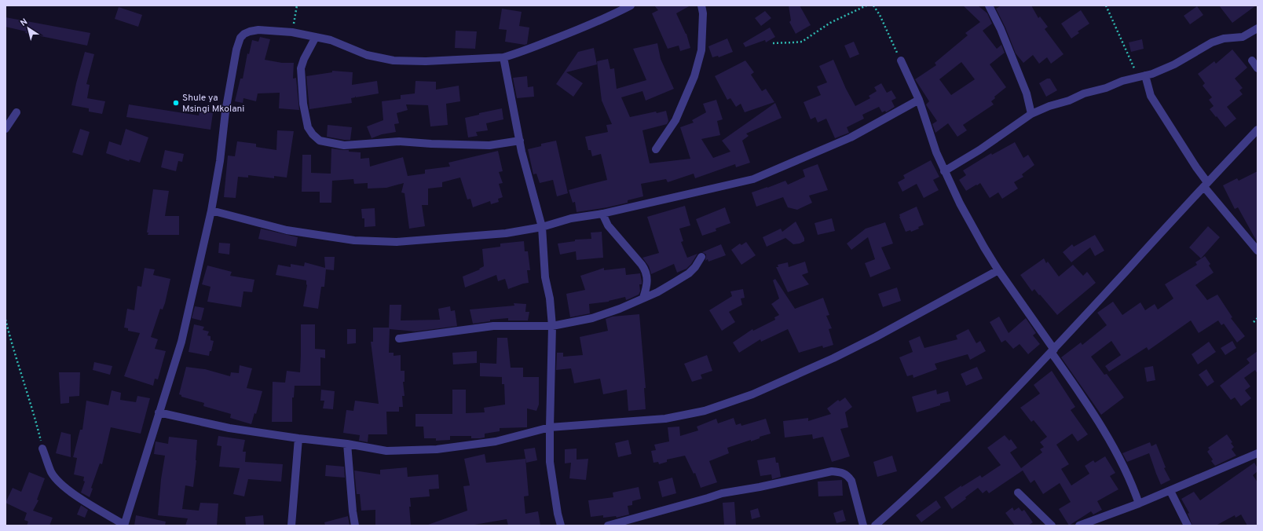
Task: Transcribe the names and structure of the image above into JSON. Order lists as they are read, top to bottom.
{
  "places": ["Shule ya Msingi Mkolani"],
  "north": "top left"
}
